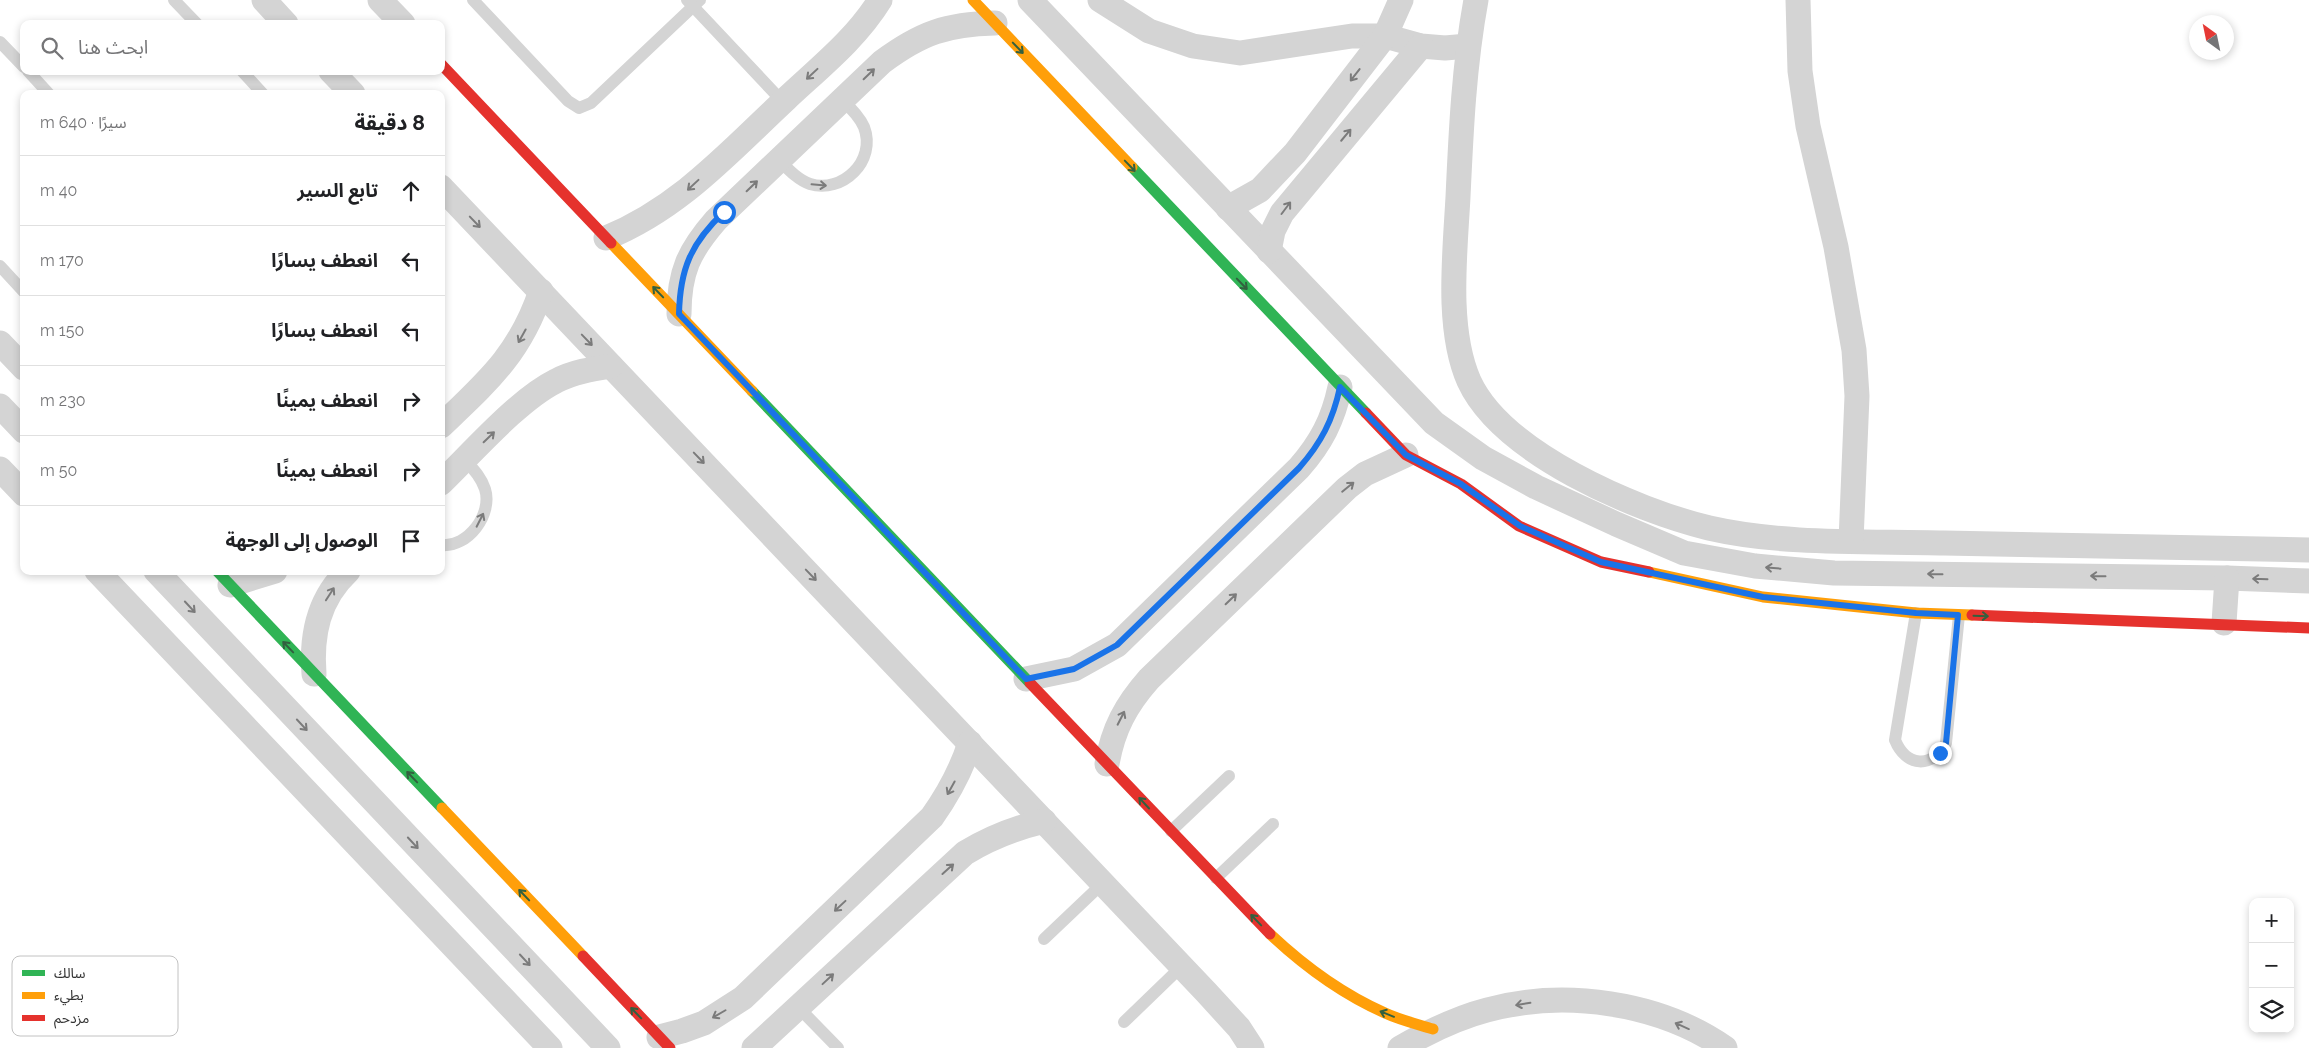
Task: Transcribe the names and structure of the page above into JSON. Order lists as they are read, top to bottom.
{
  "legend": ["سالك", "بطيء", "مزدحم"],
  "north": "top left",
  "page": {
    "search": "ابحث هنا",
    "heading": ["8 دقيقة", "سيرًا · 640 m"],
    "list": [
      ["تابع السير", "40 m"],
      ["انعطف يسارًا", "170 m"],
      ["انعطف يسارًا", "150 m"],
      ["انعطف يمينًا", "230 m"],
      ["انعطف يمينًا", "50 m"],
      "الوصول إلى الوجهة"
    ],
    "map_buttons": ["+", "−"]
  }
}
